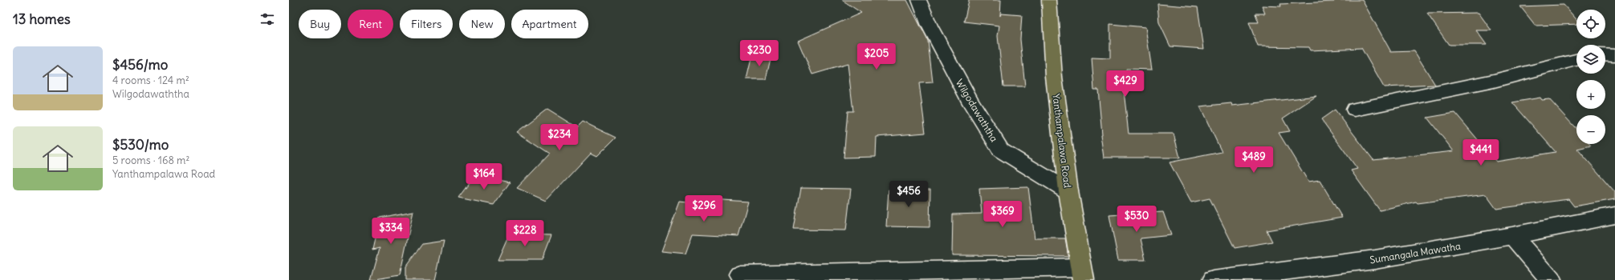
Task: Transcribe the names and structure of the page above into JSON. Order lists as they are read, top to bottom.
{
  "streets": {
    "main road": ["Yanthampalawa Road"],
    "street": ["Wilgodawaththa", "Sumangala Mawatha"]
  },
  "crossings": [
    ["Wilgodawaththa", "Yanthampalawa Road"]
  ],
  "page": {
    "heading": "13 homes",
    "map_buttons": ["+", "−"],
    "chip": [
      "Buy",
      "Rent",
      "Filters",
      "New",
      "Apartment"
    ],
    "list": [
      {
        "name": "$456/mo",
        "note": "4 rooms · 124 m² · Wilgodawaththa"
      },
      {
        "name": "$530/mo",
        "note": "5 rooms · 168 m² · Yanthampalawa Road"
      }
    ],
    "price": [
      "$230",
      "$205",
      "$429",
      "$234",
      "$441",
      "$489",
      "$164",
      "$456",
      "$296",
      "$369",
      "$530",
      "$334",
      "$228"
    ]
  }
}
